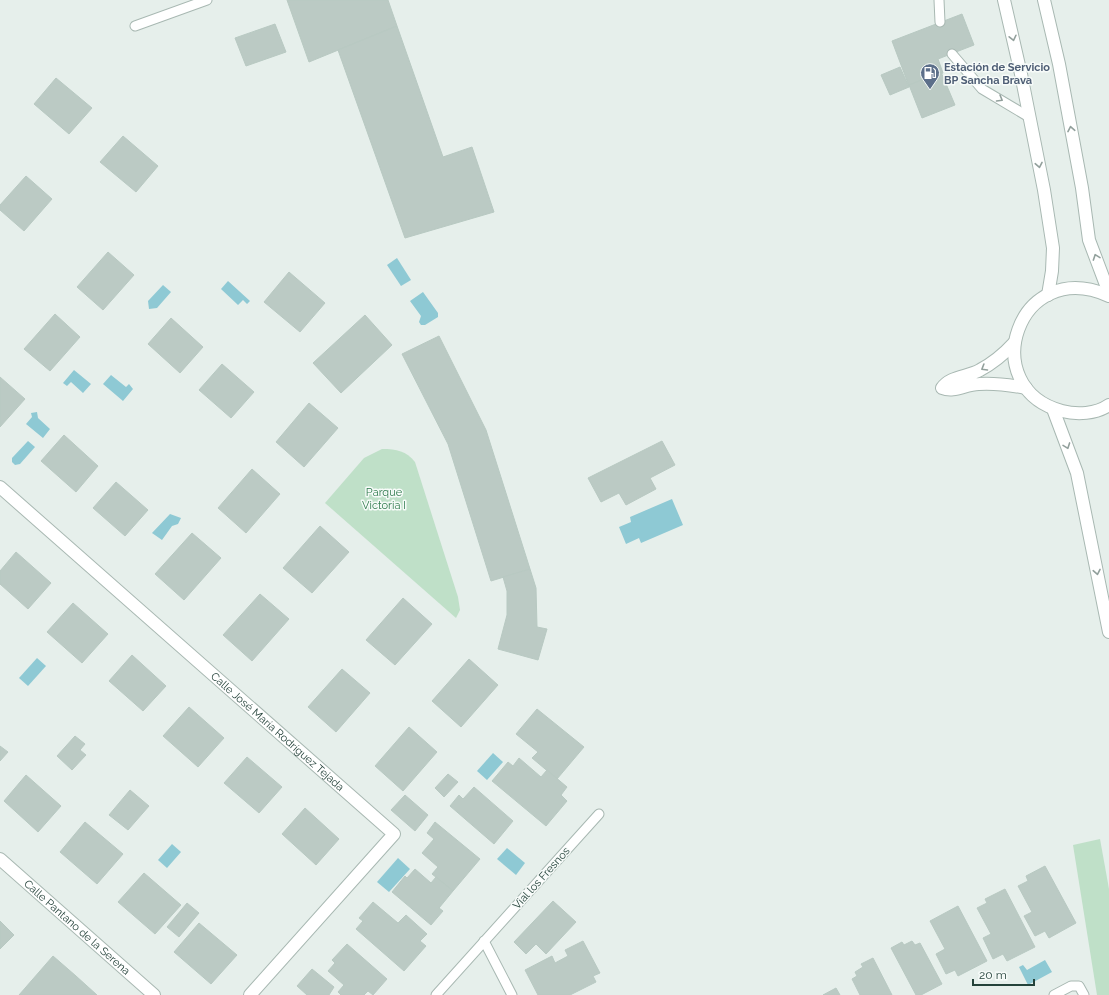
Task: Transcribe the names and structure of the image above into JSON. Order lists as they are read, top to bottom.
{
  "streets": {
    "street": ["Calle José María Rodríguez Tejada", "Calle Pantano de la Serena"],
    "lane": ["Vial los Fresnos"]
  },
  "parks": ["Parque Victoria I"],
  "places": {
    "fuel station": ["Estación de Servicio BP Sancha Brava"]
  },
  "scale_bar": "20 m"
}
